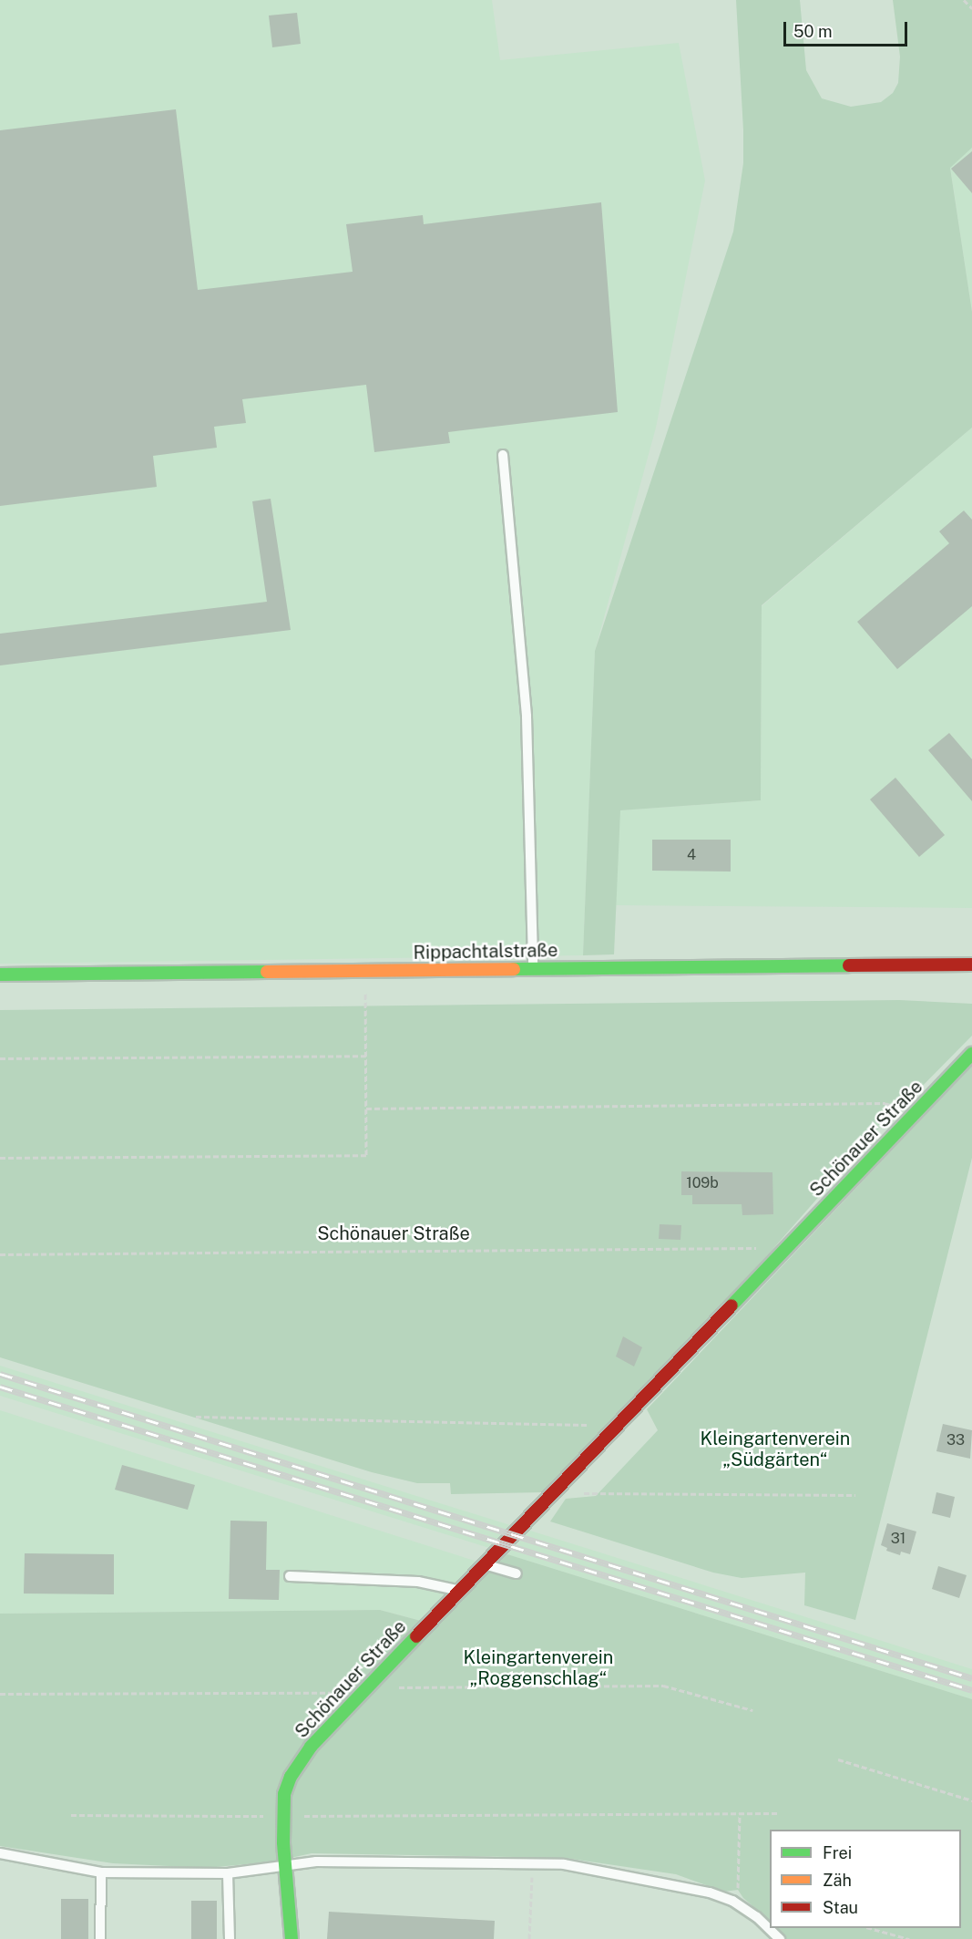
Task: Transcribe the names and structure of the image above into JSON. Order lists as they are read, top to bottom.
{
  "streets": {
    "street": ["Rippachtalstraße", "Schönauer Straße"]
  },
  "parks": ["Kleingartenverein „Südgärten“", "Kleingartenverein „Roggenschlag“"],
  "house_numbers": [
    "4",
    "109b",
    "33",
    "31"
  ],
  "legend": ["Frei", "Zäh", "Stau"],
  "scale_bar": "50 m"
}
